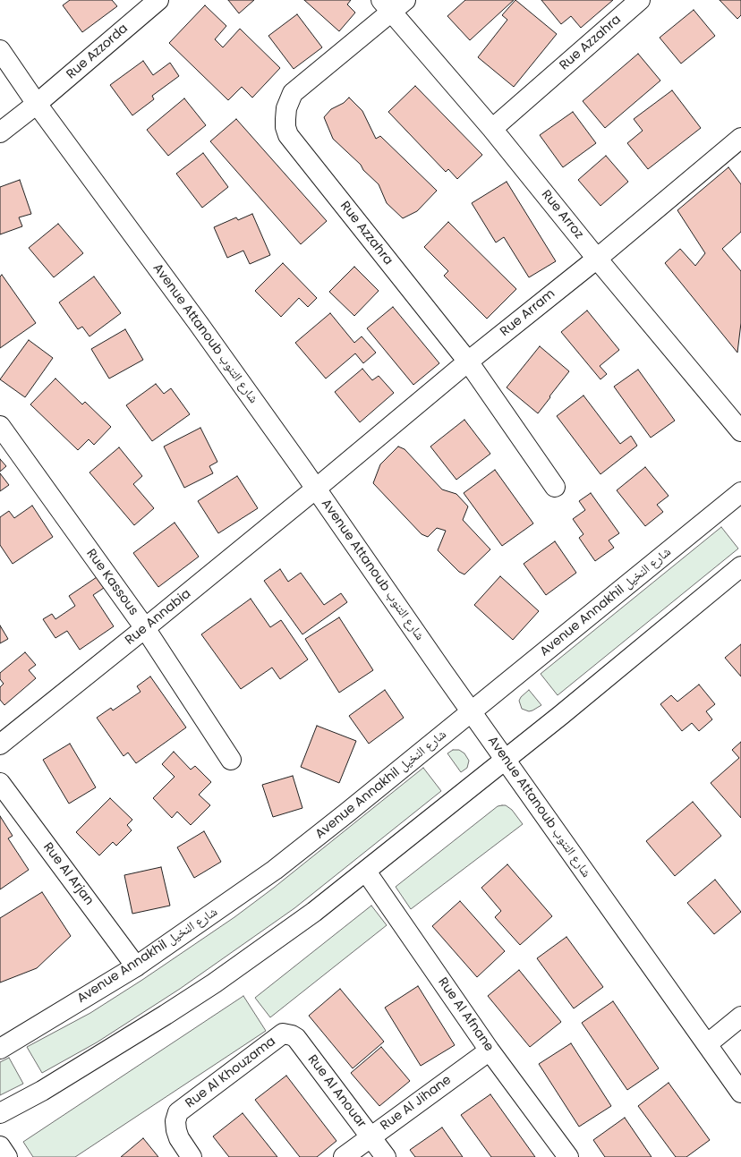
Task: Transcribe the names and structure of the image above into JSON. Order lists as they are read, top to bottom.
{
  "streets": {
    "street": [
      "Rue Azzahra",
      "Rue Azzorda",
      "Rue Arroz",
      "Rue Arram",
      "Avenue Attanoub شارع التنوب",
      "Rue Kassous",
      "Avenue Annakhil شارع النخيل",
      "Rue Annabia",
      "Rue Al Arjan",
      "Rue Al Afnane",
      "Rue Al Khouzama",
      "Rue Al Anouar",
      "Rue Al Jihane"
    ]
  },
  "crossings": [
    ["Rue Azzahra", "Rue Arroz"],
    ["Rue Azzahra", "Rue Arram"],
    ["Rue Azzorda", "Avenue Attanoub شارع التنوب"],
    ["Rue Arroz", "Rue Arram"],
    ["Rue Arram", "Avenue Attanoub شارع التنوب"],
    ["Rue Arram", "Rue Annabia"],
    ["Avenue Attanoub شارع التنوب", "Avenue Annakhil شارع النخيل"],
    ["Avenue Attanoub شارع التنوب", "Rue Annabia"],
    ["Rue Kassous", "Rue Annabia"],
    ["Avenue Annakhil شارع النخيل", "Rue Al Arjan"],
    ["Rue Al Afnane", "Rue Al Jihane"],
    ["Rue Al Khouzama", "Rue Al Anouar"],
    ["Rue Al Anouar", "Rue Al Jihane"]
  ]
}
